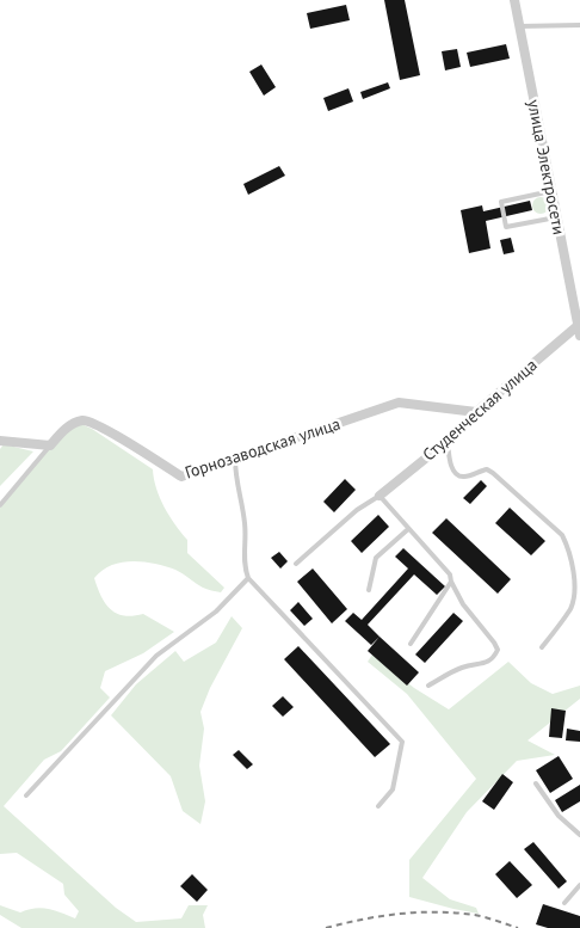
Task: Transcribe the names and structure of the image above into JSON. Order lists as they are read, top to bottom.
{
  "streets": {
    "street": ["улица Электросети", "Студенческая улица", "Горнозаводская улица"]
  },
  "crossings": [
    ["улица Электросети", "Студенческая улица"],
    ["Студенческая улица", "Горнозаводская улица"]
  ]
}
